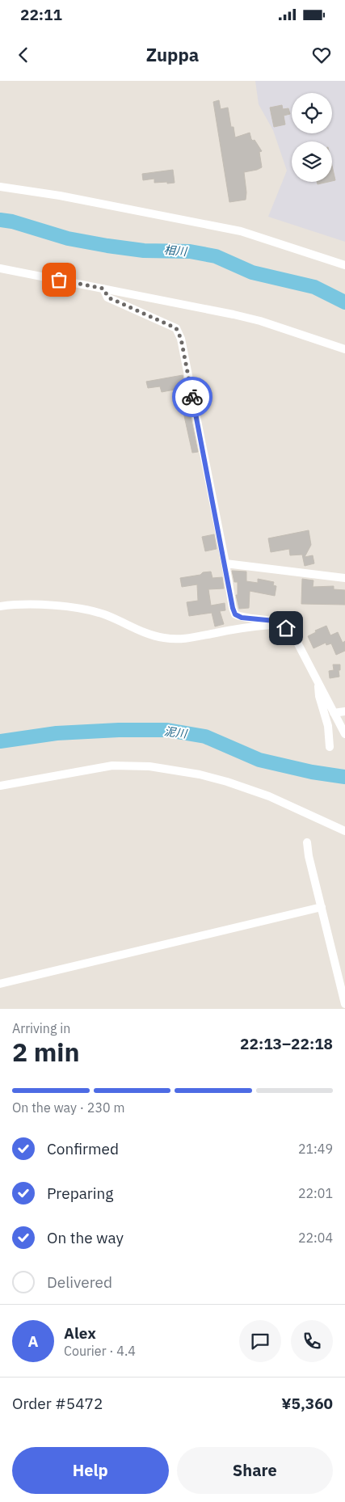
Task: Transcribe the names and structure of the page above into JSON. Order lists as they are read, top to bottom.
{
  "water": ["相川", "泥川"],
  "page": {
    "status": "22:11",
    "header": "Zuppa",
    "heading": ["2 min", "Arriving in", "22:13–22:18"],
    "panel": [
      "Alex",
      "Courier · 4.4",
      "Order #5472",
      "¥5,360"
    ],
    "bar": "On the way · 230 m",
    "list": [
      ["Confirmed", "21:49"],
      ["Preparing", "22:01"],
      ["On the way", "22:04"],
      "Delivered"
    ],
    "round": "A",
    "buttons": ["Help", "Share"]
  }
}
